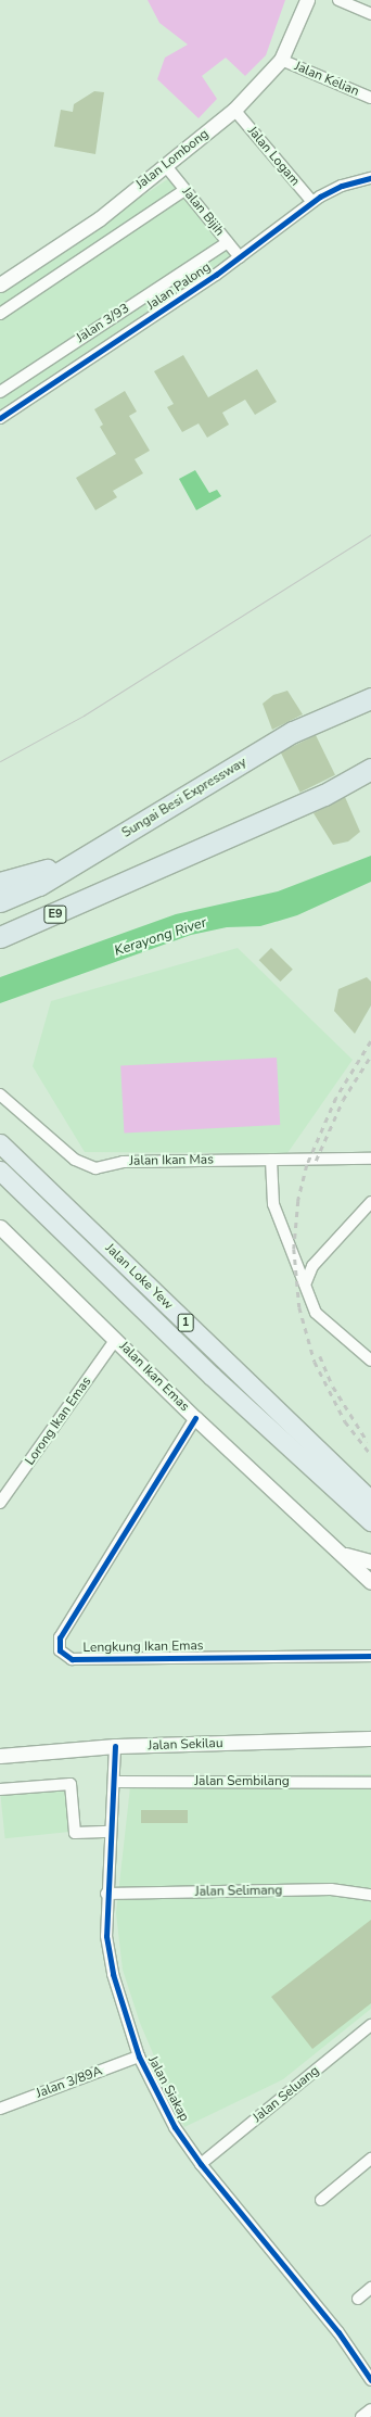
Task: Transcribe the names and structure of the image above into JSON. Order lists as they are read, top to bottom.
{
  "streets": {
    "highway": [
      "Sungai Besi Expressway",
      "E9",
      "Jalan Loke Yew",
      "1"
    ],
    "street": [
      "Jalan Kelian",
      "Jalan Logam",
      "Jalan Lombong",
      "Jalan Bijih",
      "Jalan Palong",
      "Jalan 3/93",
      "Jalan Ikan Mas",
      "Jalan Ikan Emas",
      "Lorong Ikan Emas",
      "Lengkung Ikan Emas",
      "Jalan Sekilau",
      "Jalan Sembilang",
      "Jalan Selimang",
      "Jalan 3/89A",
      "Jalan Siakap",
      "Jalan Seluang"
    ]
  },
  "crossings": [
    ["Jalan Kelian", "Jalan Lombong"],
    ["Jalan Logam", "Jalan Lombong"],
    ["Jalan Logam", "Jalan Palong"],
    ["Jalan Lombong", "Jalan Bijih"],
    ["Jalan Bijih", "Jalan Palong"],
    ["Jalan Bijih", "Jalan 3/93"],
    ["Jalan Ikan Emas", "Lorong Ikan Emas"],
    ["Jalan Ikan Emas", "Lengkung Ikan Emas"],
    ["Jalan Sekilau", "Jalan Siakap"],
    ["Jalan Sembilang", "Jalan Siakap"],
    ["Jalan Selimang", "Jalan Siakap"],
    ["Jalan 3/89A", "Jalan Siakap"],
    ["Jalan Siakap", "Jalan Seluang"]
  ],
  "water": ["Kerayong River"]
}
